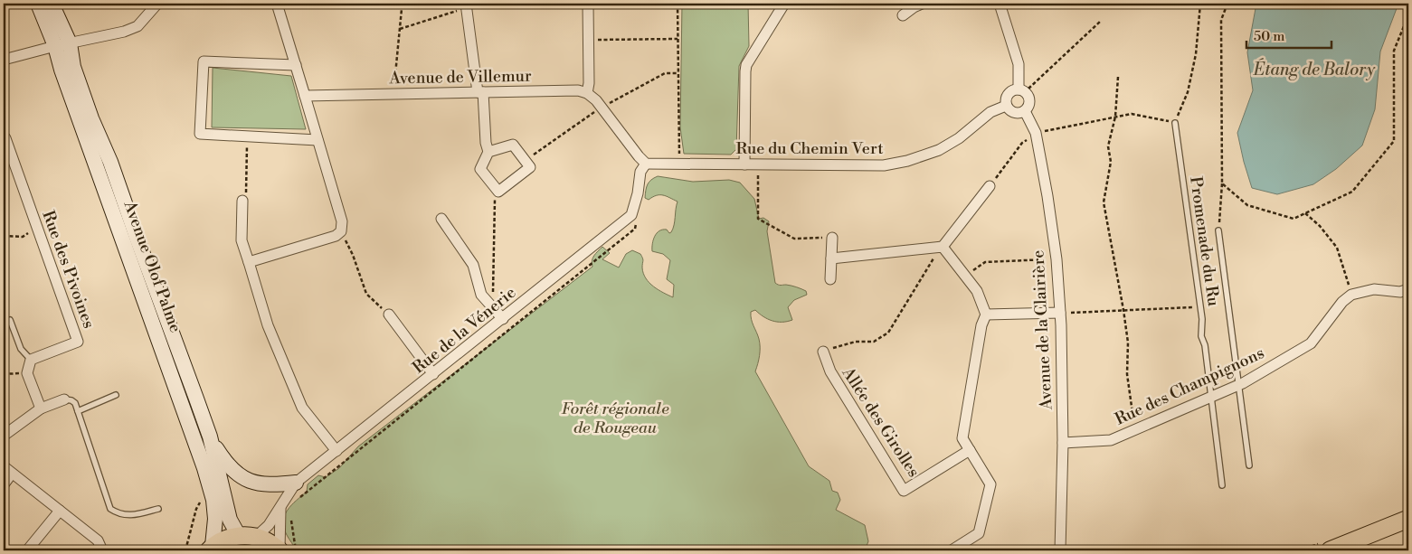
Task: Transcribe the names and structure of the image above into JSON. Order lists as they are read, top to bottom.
{
  "streets": {
    "main road": ["Avenue Olof Palme"],
    "street": [
      "Avenue de Villemur",
      "Rue du Chemin Vert",
      "Rue des Pivoines",
      "Rue de la Vénerie",
      "Avenue de la Clairière",
      "Rue des Champignons",
      "Allée des Girolles"
    ],
    "lane": ["Promenade du Ru"]
  },
  "crossings": [
    ["Rue du Chemin Vert", "Avenue de la Clairière"],
    ["Promenade du Ru", "Rue des Champignons"],
    ["Avenue de la Clairière", "Rue des Champignons"]
  ],
  "water": ["Étang de Balory"],
  "parks": ["Forêt régionale de Rougeau"],
  "scale_bar": "50 m"
}
